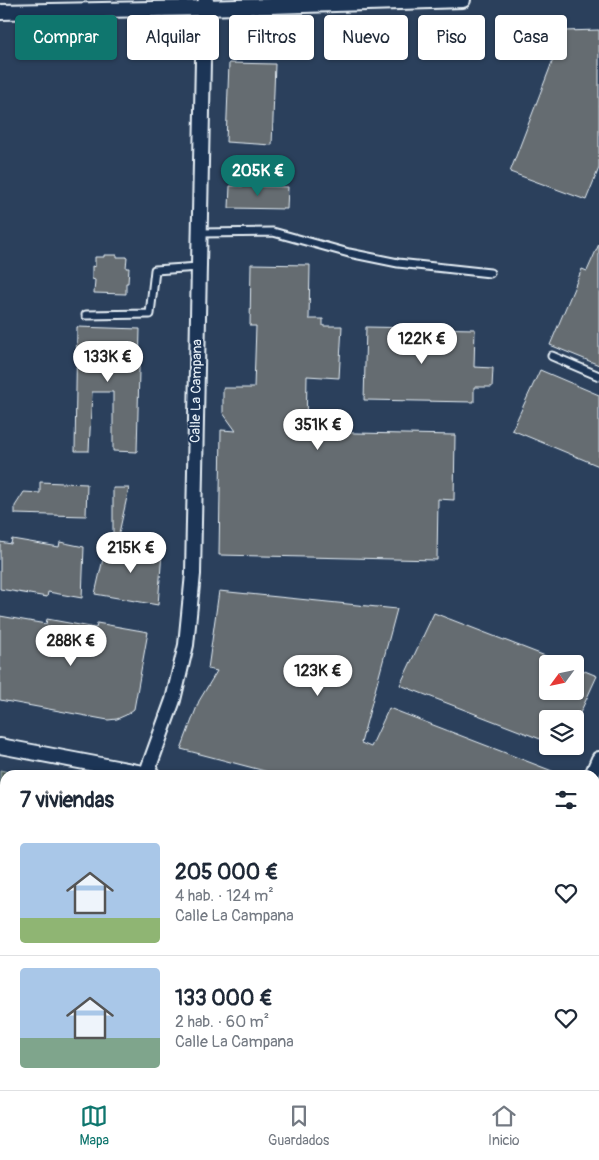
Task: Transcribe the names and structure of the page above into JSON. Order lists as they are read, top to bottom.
{
  "streets": {
    "street": ["Calle La Campana"]
  },
  "north": "bottom left",
  "page": {
    "chip": [
      "Comprar",
      "Alquilar",
      "Filtros",
      "Nuevo",
      "Piso",
      "Casa"
    ],
    "price": [
      "205K €",
      "122K €",
      "133K €",
      "351K €",
      "215K €",
      "288K €",
      "123K €"
    ],
    "heading": "7 viviendas",
    "list": [
      {
        "name": "205 000 €",
        "note": "4 hab. · 124 m² · Calle La Campana"
      },
      {
        "name": "133 000 €",
        "note": "2 hab. · 60 m² · Calle La Campana"
      }
    ],
    "tabs": ["Mapa", "Guardados", "Inicio"]
  }
}
